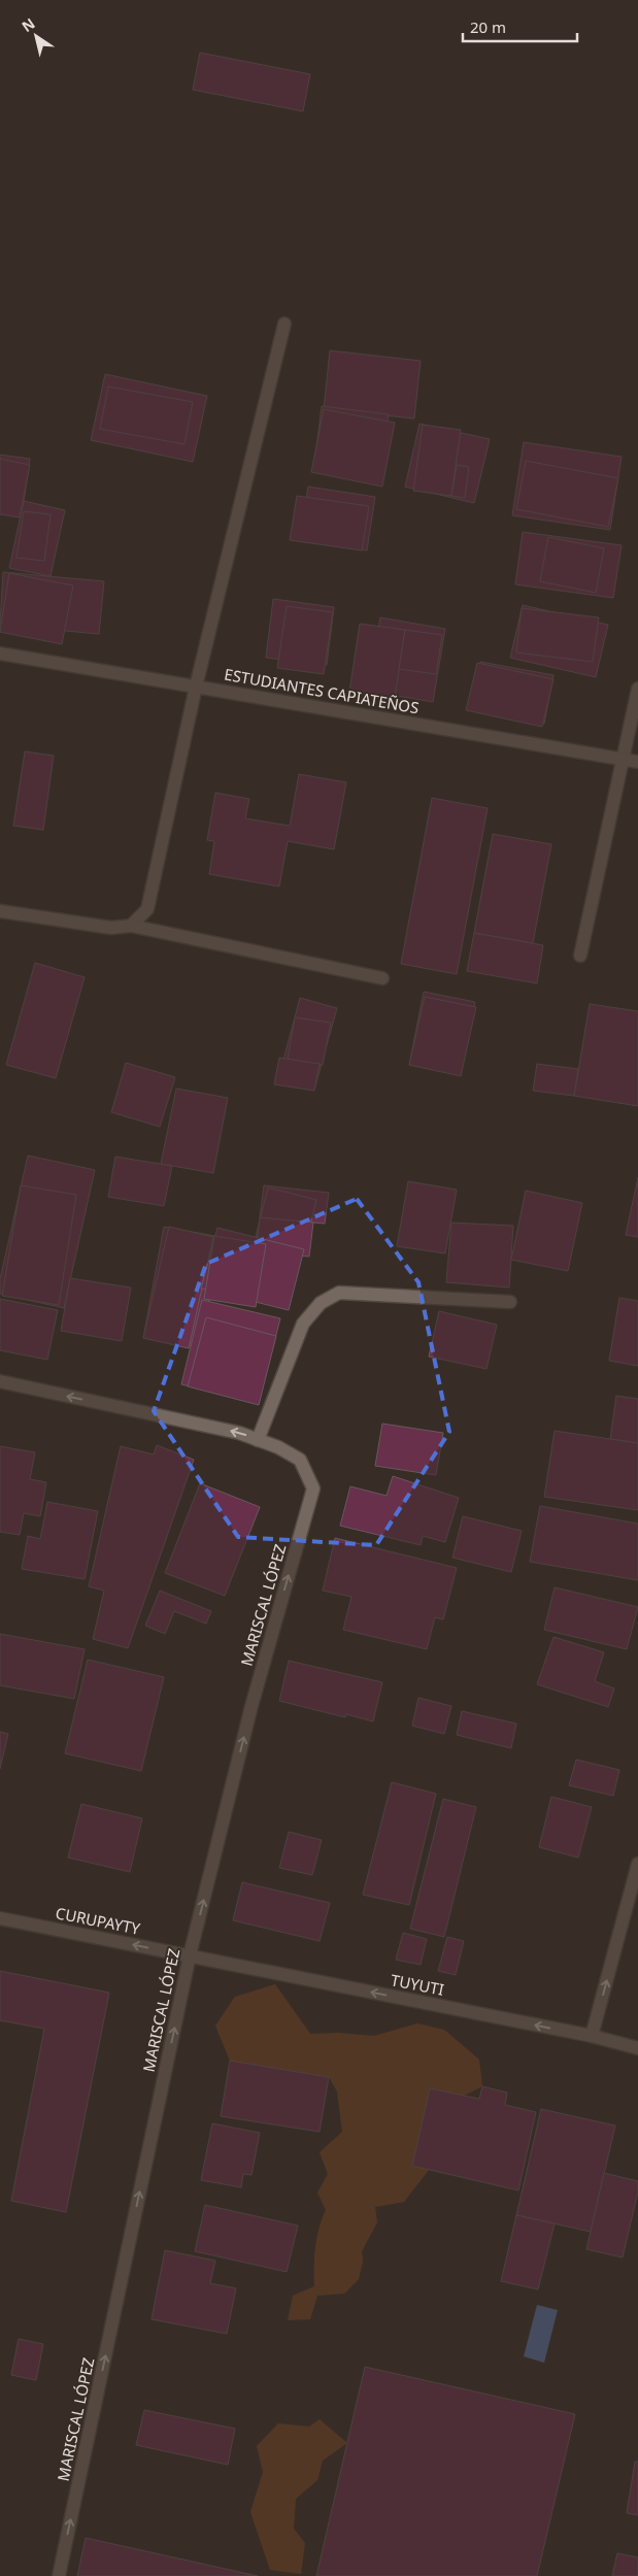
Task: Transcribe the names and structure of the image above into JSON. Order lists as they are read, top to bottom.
{
  "streets": {
    "street": [
      "ESTUDIANTES CAPIATEÑOS",
      "MARISCAL LÓPEZ",
      "CURUPAYTY",
      "TUYUTI"
    ]
  },
  "crossings": [
    ["MARISCAL LÓPEZ", "CURUPAYTY"],
    ["MARISCAL LÓPEZ", "TUYUTI"],
    ["CURUPAYTY", "TUYUTI"]
  ],
  "one_way": ["MARISCAL LÓPEZ", "CURUPAYTY", "TUYUTI"],
  "scale_bar": "20 m",
  "north": "top left"
}
